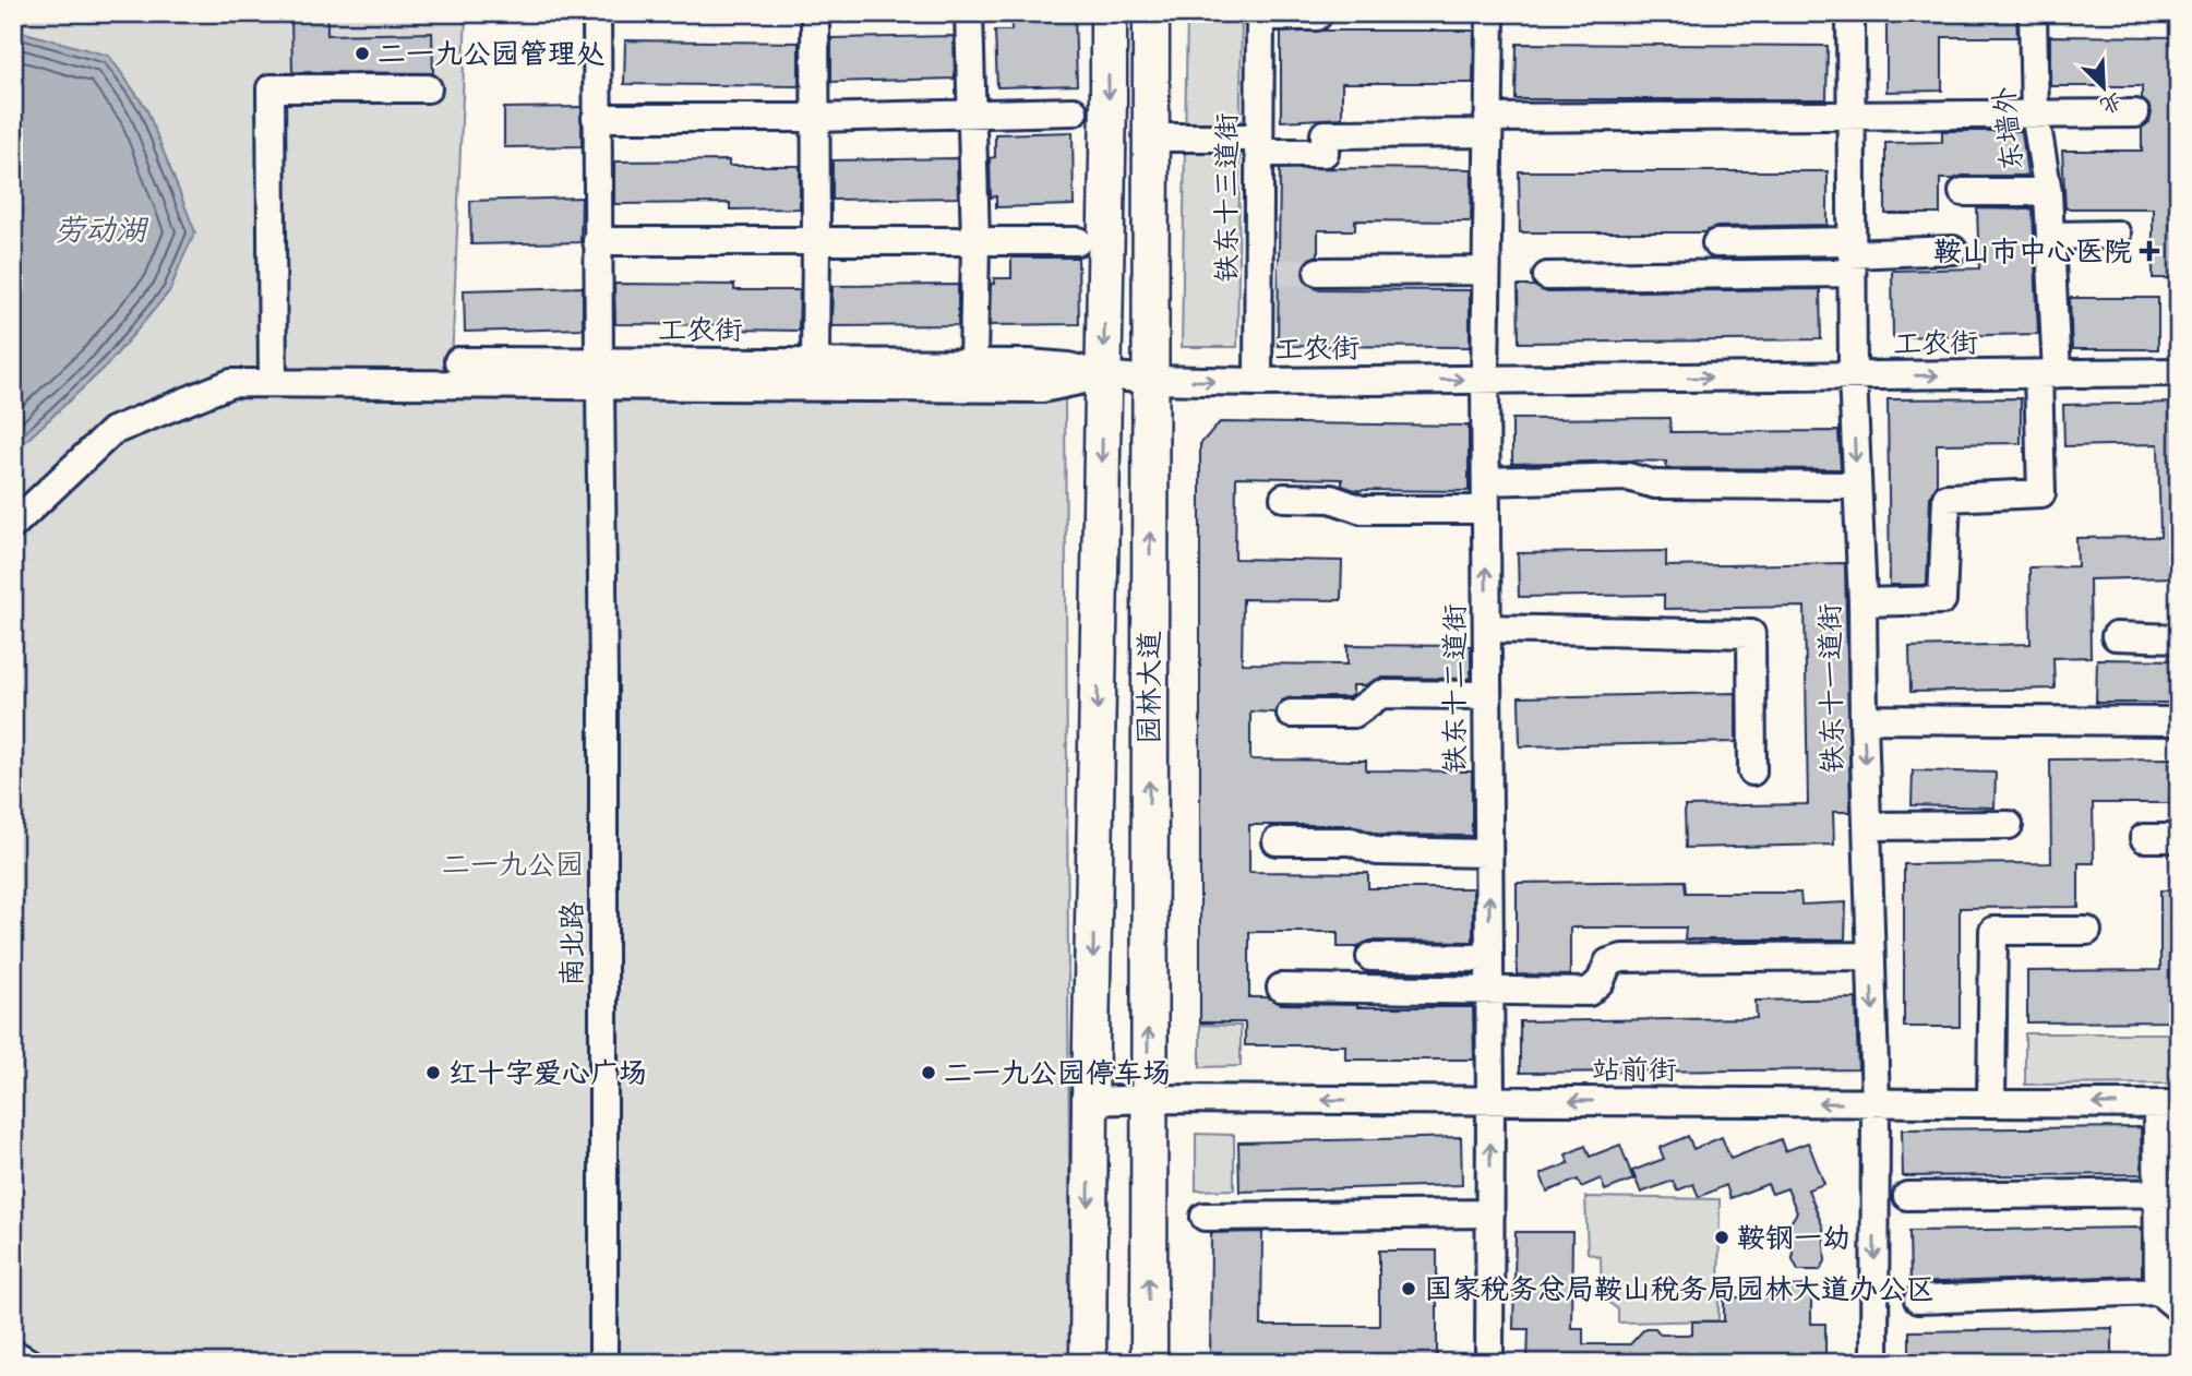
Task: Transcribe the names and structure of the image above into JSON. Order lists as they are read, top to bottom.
{
  "streets": {
    "main road": ["园林大道"],
    "street": [
      "东墙外",
      "铁东十三道街",
      "工农街",
      "铁东十二道街",
      "铁东十一道街",
      "南北路",
      "站前街"
    ]
  },
  "crossings": [
    ["东墙外", "工农街"],
    ["东墙外", "铁东十一道街"],
    ["铁东十三道街", "工农街"],
    ["工农街", "园林大道"],
    ["工农街", "铁东十二道街"],
    ["工农街", "铁东十一道街"],
    ["工农街", "南北路"],
    ["园林大道", "站前街"],
    ["铁东十二道街", "站前街"],
    ["铁东十一道街", "站前街"]
  ],
  "one_way": ["铁东十一道街"],
  "water": ["劳动湖"],
  "parks": ["二一九公园"],
  "places": {
    "other": [
      "二一九公园管理处",
      "红十字爱心广场",
      "二一九公园停车场",
      "鞍钢一幼",
      "国家税务总局鞍山税务局园林大道办公区"
    ],
    "health": ["鞍山市中心医院"]
  },
  "north": "bottom right"
}
